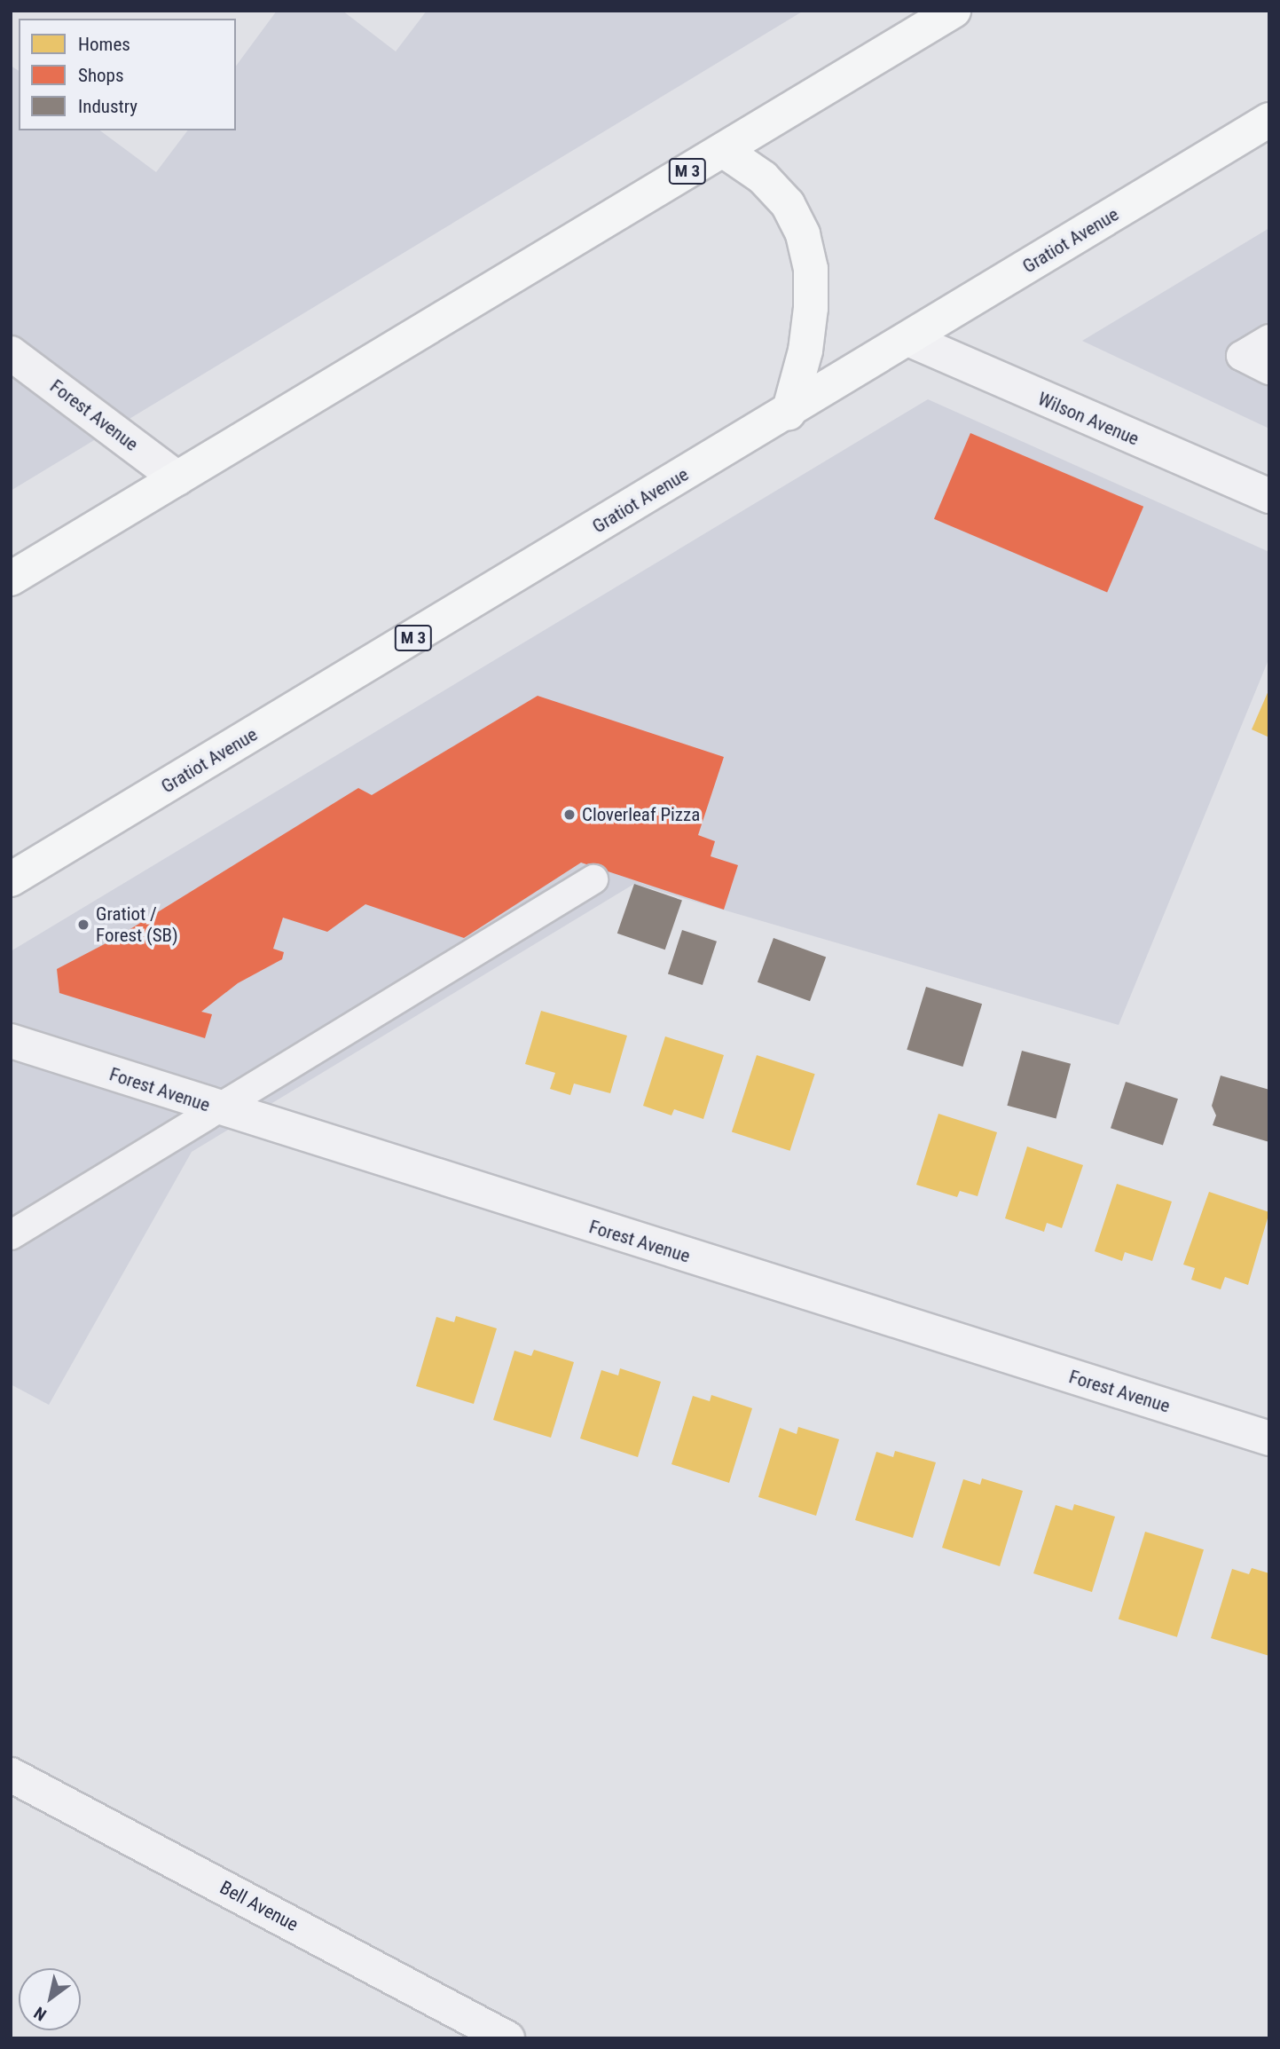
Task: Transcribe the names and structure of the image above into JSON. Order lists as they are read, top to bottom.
{
  "streets": {
    "main road": ["M 3", "Gratiot Avenue"],
    "street": ["Forest Avenue", "Wilson Avenue", "Bell Avenue"]
  },
  "crossings": [
    ["M 3", "Forest Avenue"],
    ["Gratiot Avenue", "Wilson Avenue"]
  ],
  "places": ["Cloverleaf Pizza", "Gratiot / Forest (SB)"],
  "legend": ["Homes", "Shops", "Industry"],
  "north": "bottom left"
}
